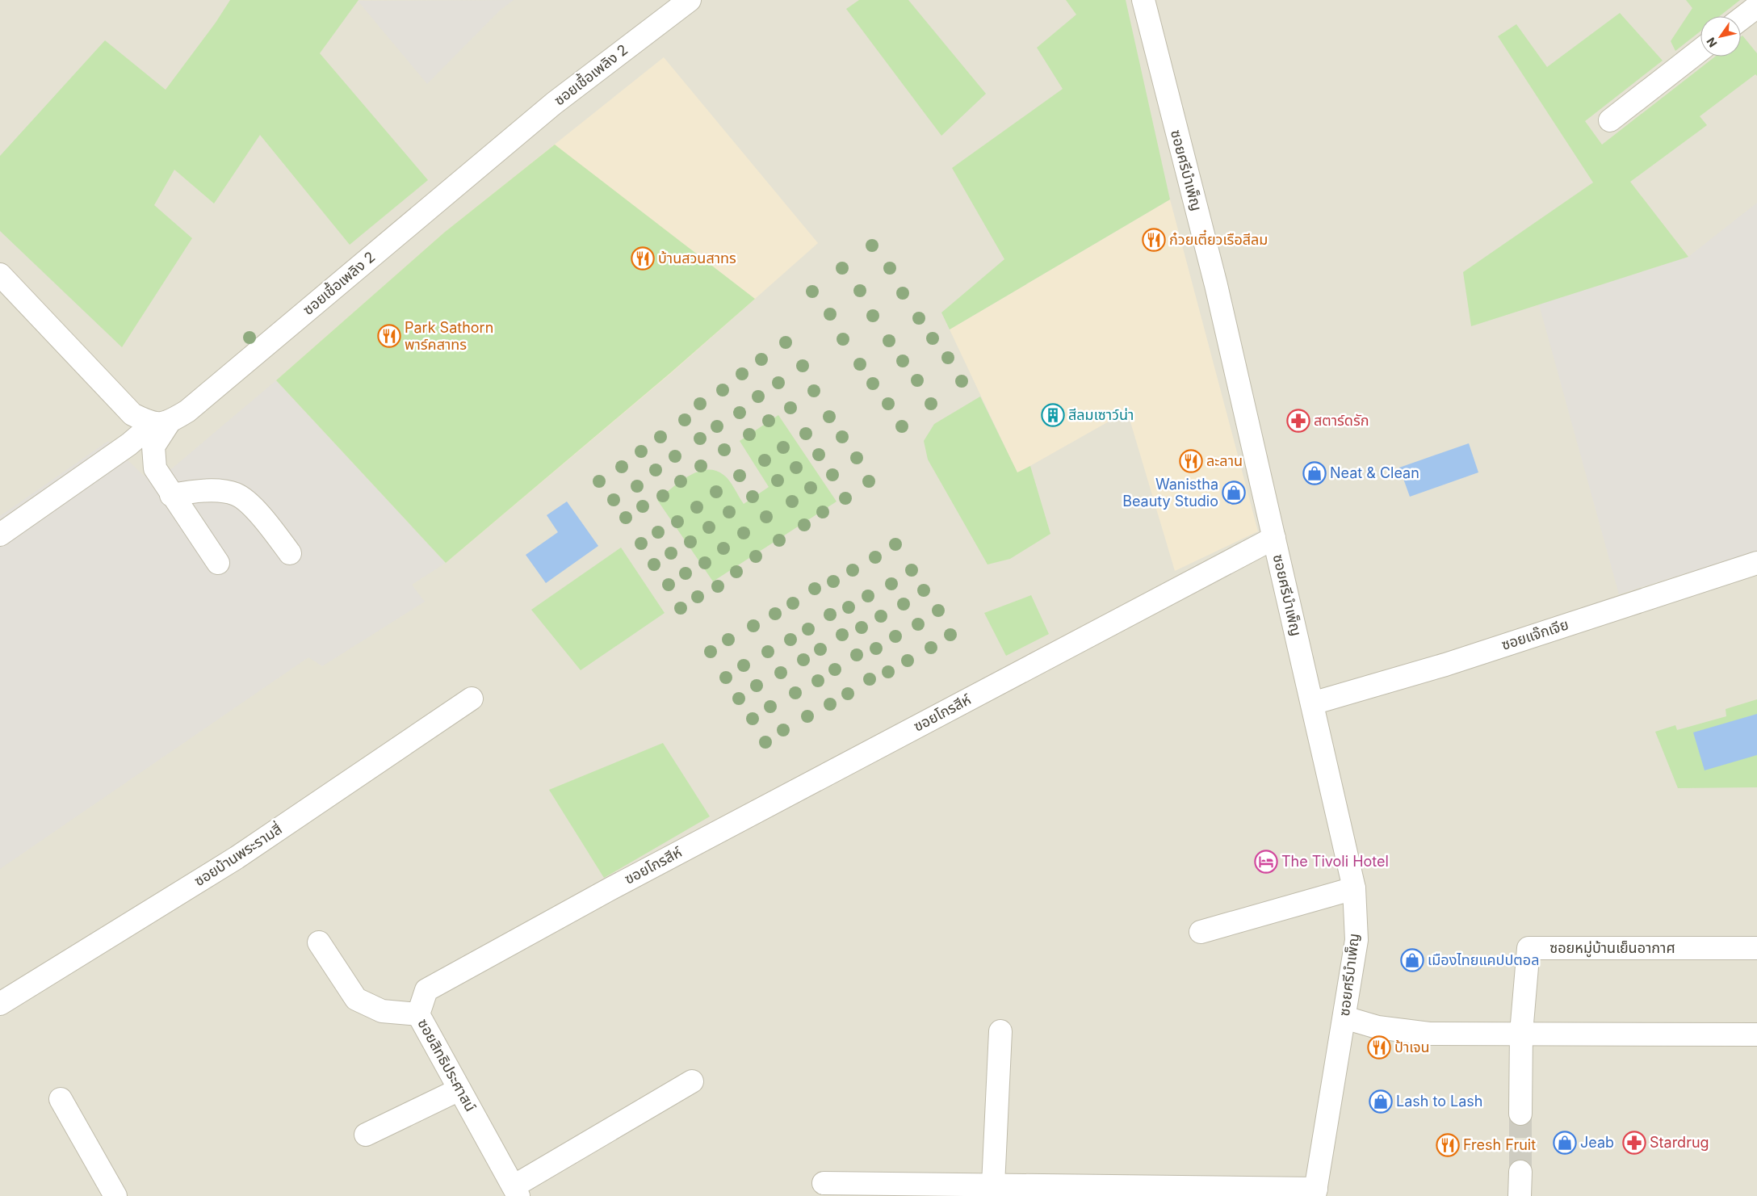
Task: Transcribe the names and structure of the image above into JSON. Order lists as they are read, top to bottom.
{
  "streets": {
    "street": [
      "ซอยเชื้อเพลิง 2",
      "ซอยศรีบำเพ็ญ",
      "ซอยแจ๊กเจีย",
      "ฃอยโกรสีห์",
      "ซอยบ้านพระรามสี่",
      "ซอยหมู่บ้านเย็นอากาศ",
      "ซอยสิทธิประศาสน์"
    ]
  },
  "crossings": [
    ["ซอยศรีบำเพ็ญ", "ซอยแจ๊กเจีย"],
    ["ซอยศรีบำเพ็ญ", "ฃอยโกรสีห์"],
    ["ฃอยโกรสีห์", "ซอยสิทธิประศาสน์"]
  ],
  "places": {
    "restaurant": [
      "ก๋วยเตี๋ยวเรือสีลม",
      "บ้านสวนสาทร",
      "Park Sathorn พาร์คสาทร",
      "ละลาน",
      "ป้าเจน",
      "Fresh Fruit"
    ],
    "building": ["สีลมเซาว์น่า"],
    "pharmacy": ["สตาร์ดรัก", "Stardrug"],
    "shop": [
      "Neat & Clean",
      "Wanistha Beauty Studio",
      "เมืองไทยแคปปตอล",
      "Lash to Lash",
      "Jeab"
    ],
    "hotel": ["The Tivoli Hotel"]
  },
  "north": "bottom left"
}
